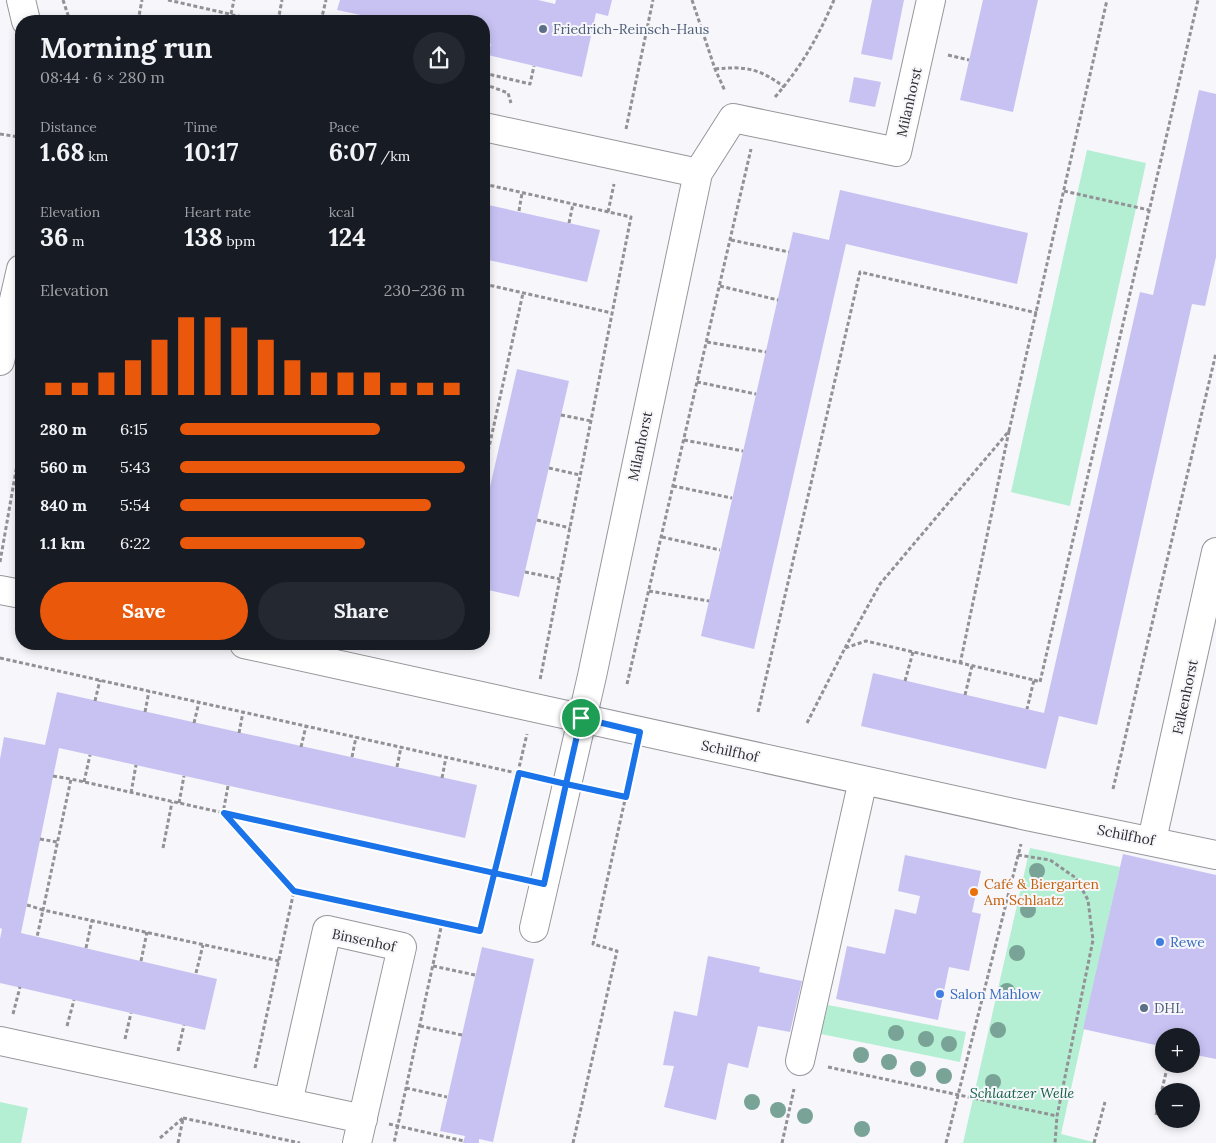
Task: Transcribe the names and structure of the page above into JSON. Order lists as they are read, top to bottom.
{
  "streets": {
    "street": [
      "Milanhorst",
      "Falkenhorst",
      "Schilfhof",
      "Binsenhof"
    ]
  },
  "crossings": [
    ["Milanhorst", "Schilfhof"],
    ["Falkenhorst", "Schilfhof"]
  ],
  "parks": ["Schlaatzer Welle"],
  "places": [
    "Friedrich-Reinsch-Haus",
    "Café & Biergarten Am Schlaatz",
    "Rewe",
    "Salon Mahlow",
    "DHL"
  ],
  "page": {
    "heading": ["Morning run", "08:44 · 6 × 280 m"],
    "stats": [
      ["Distance", "1.68 km"],
      ["Time", "10:17"],
      ["Pace", "6:07 /km"],
      ["Elevation", "36 m"],
      ["Heart rate", "138 bpm"],
      ["kcal", "124"]
    ],
    "chart": ["Elevation", "230–236 m"],
    "list": [
      {
        "name": "280 m",
        "note": "6:15"
      },
      {
        "name": "560 m",
        "note": "5:43"
      },
      {
        "name": "840 m",
        "note": "5:54"
      },
      {
        "name": "1.1 km",
        "note": "6:22"
      }
    ],
    "buttons": ["Save", "Share"],
    "map_buttons": ["+", "−"]
  }
}
